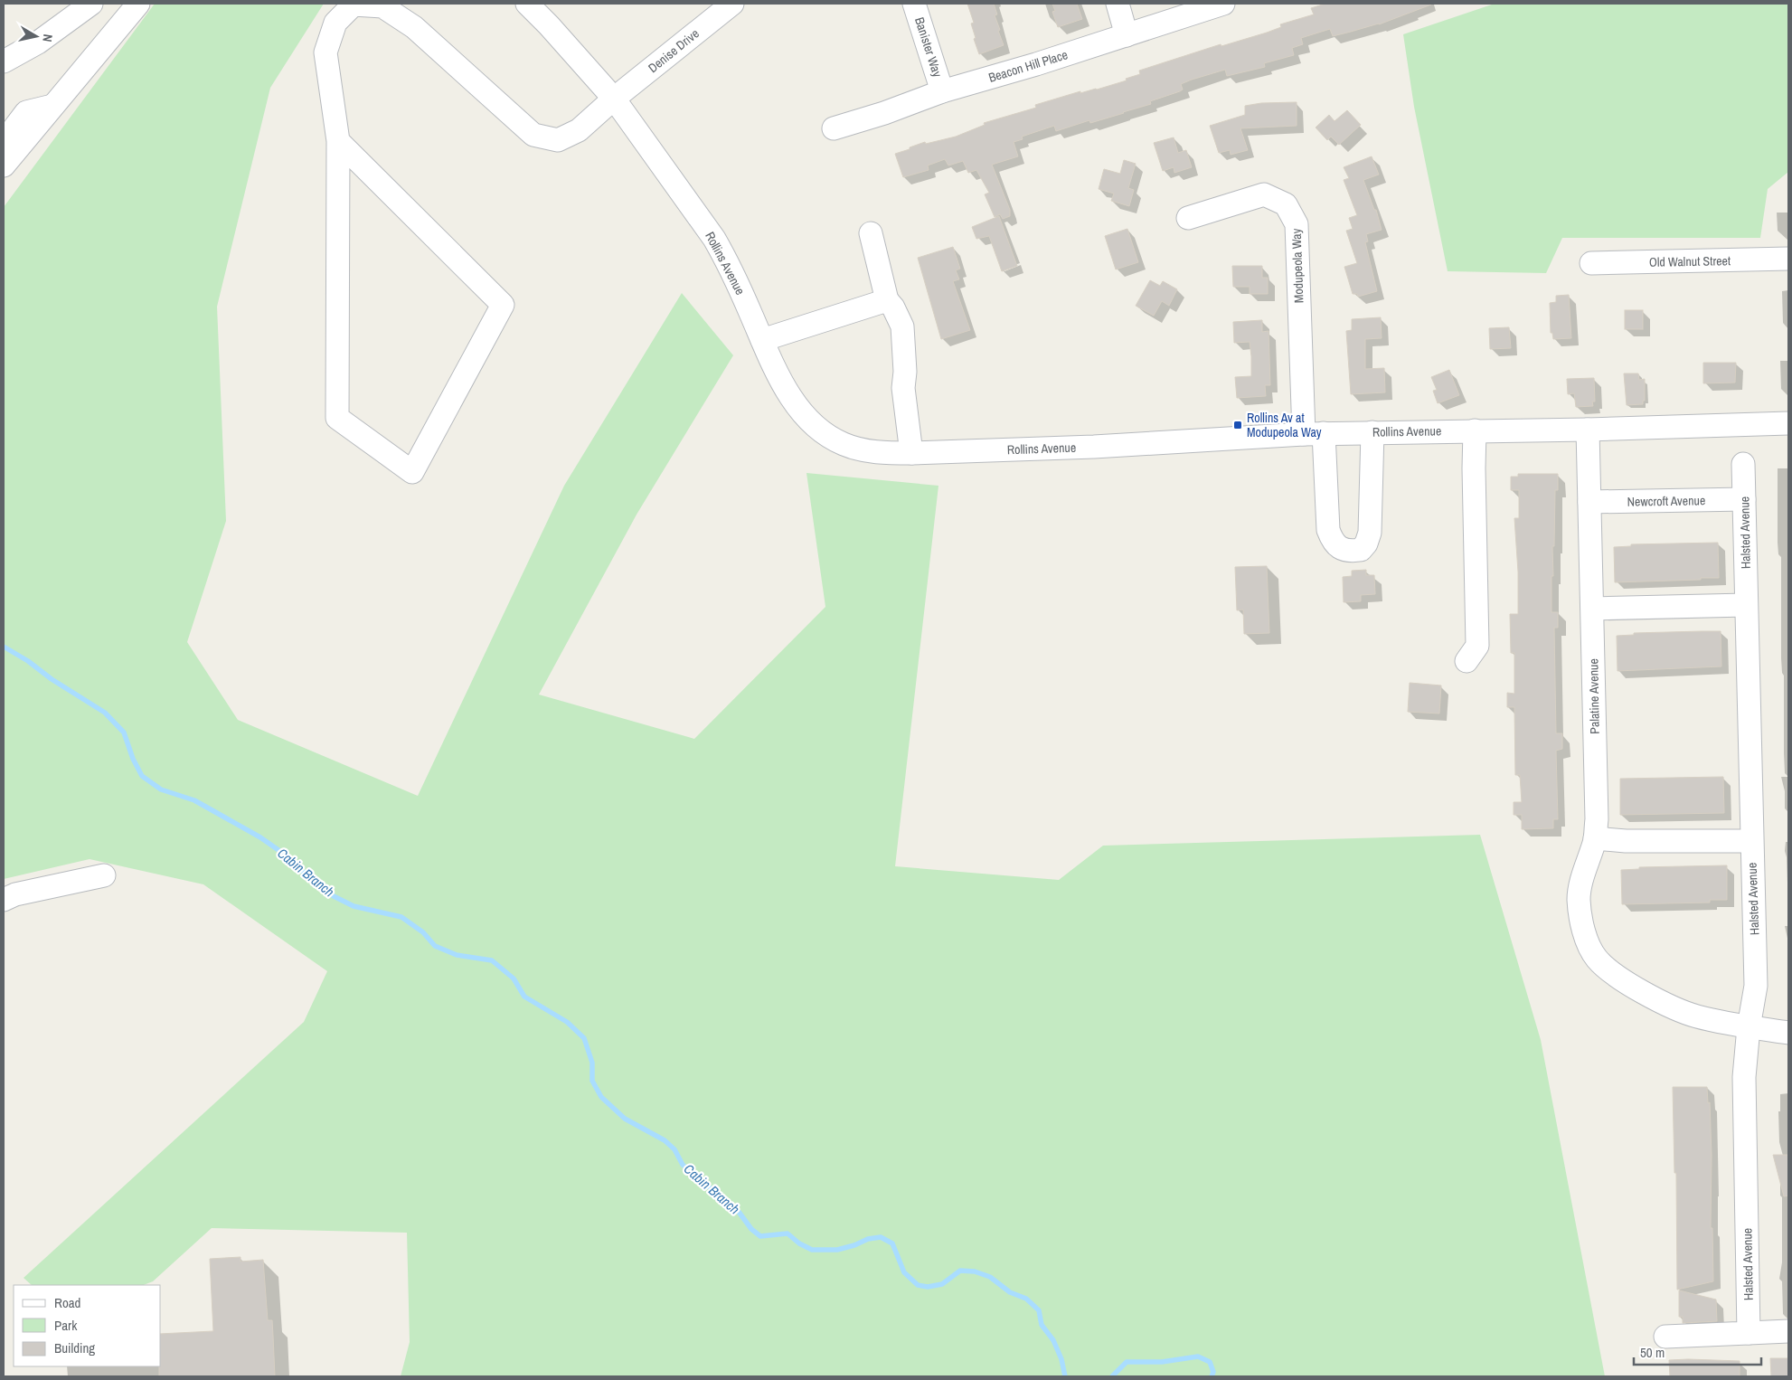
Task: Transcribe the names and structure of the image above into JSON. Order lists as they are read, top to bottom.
{
  "streets": {
    "street": [
      "Banister Way",
      "Denise Drive",
      "Beacon Hill Place",
      "Old Walnut Street",
      "Rollins Avenue",
      "Modupeola Way",
      "Newcroft Avenue",
      "Halsted Avenue",
      "Palatine Avenue"
    ]
  },
  "crossings": [
    ["Banister Way", "Beacon Hill Place"],
    ["Denise Drive", "Rollins Avenue"],
    ["Rollins Avenue", "Modupeola Way"],
    ["Rollins Avenue", "Palatine Avenue"],
    ["Newcroft Avenue", "Halsted Avenue"],
    ["Newcroft Avenue", "Palatine Avenue"],
    ["Halsted Avenue", "Palatine Avenue"]
  ],
  "water": ["Cabin Branch"],
  "places": {
    "transit": ["Rollins Av at Modupeola Way"]
  },
  "legend": ["Road", "Park", "Building"],
  "scale_bar": "50 m",
  "north": "right"
}
